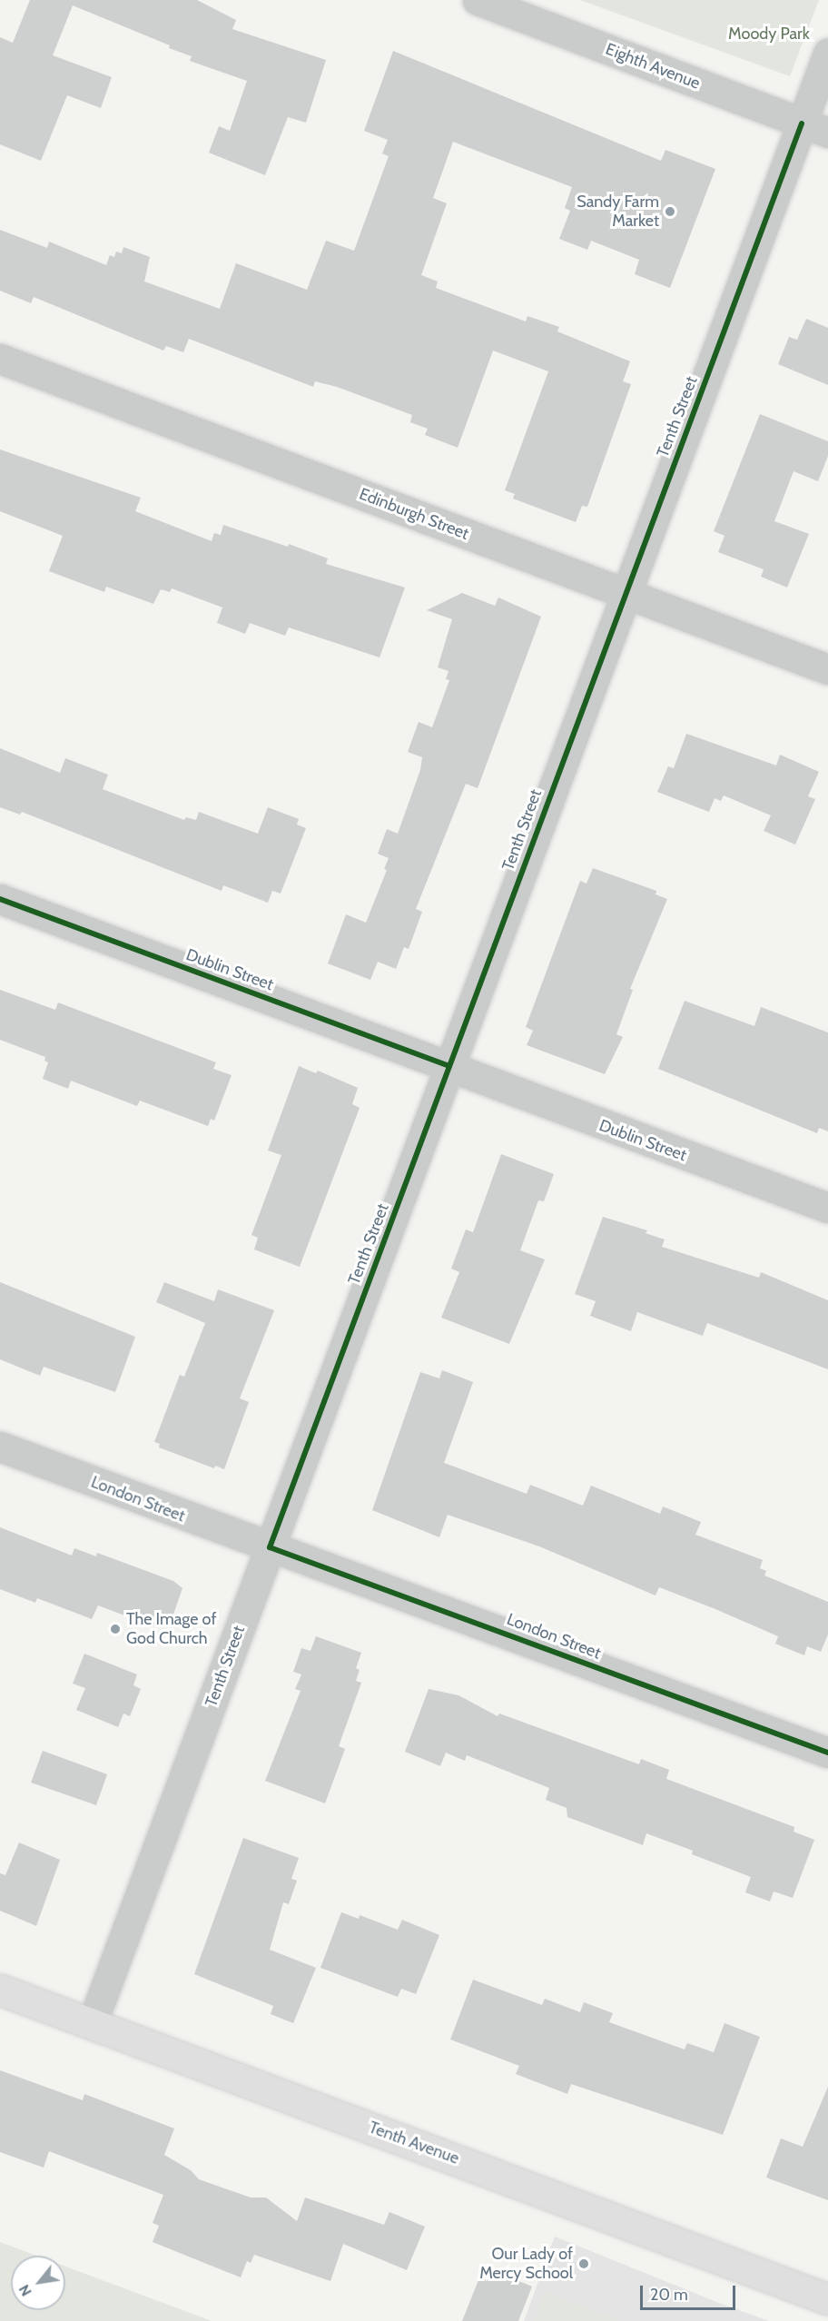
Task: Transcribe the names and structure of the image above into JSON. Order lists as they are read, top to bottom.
{
  "streets": {
    "main road": ["Tenth Avenue"],
    "street": [
      "Eighth Avenue",
      "Tenth Street",
      "Edinburgh Street",
      "Dublin Street",
      "London Street"
    ]
  },
  "crossings": [
    ["Eighth Avenue", "Tenth Street"],
    ["Tenth Street", "Edinburgh Street"],
    ["Tenth Street", "Dublin Street"],
    ["Tenth Street", "London Street"],
    ["Tenth Street", "Tenth Avenue"]
  ],
  "parks": ["Moody Park"],
  "places": ["Sandy Farm Market", "The Image of God Church", "Our Lady of Mercy School"],
  "scale_bar": "20 m",
  "north": "bottom left"
}
